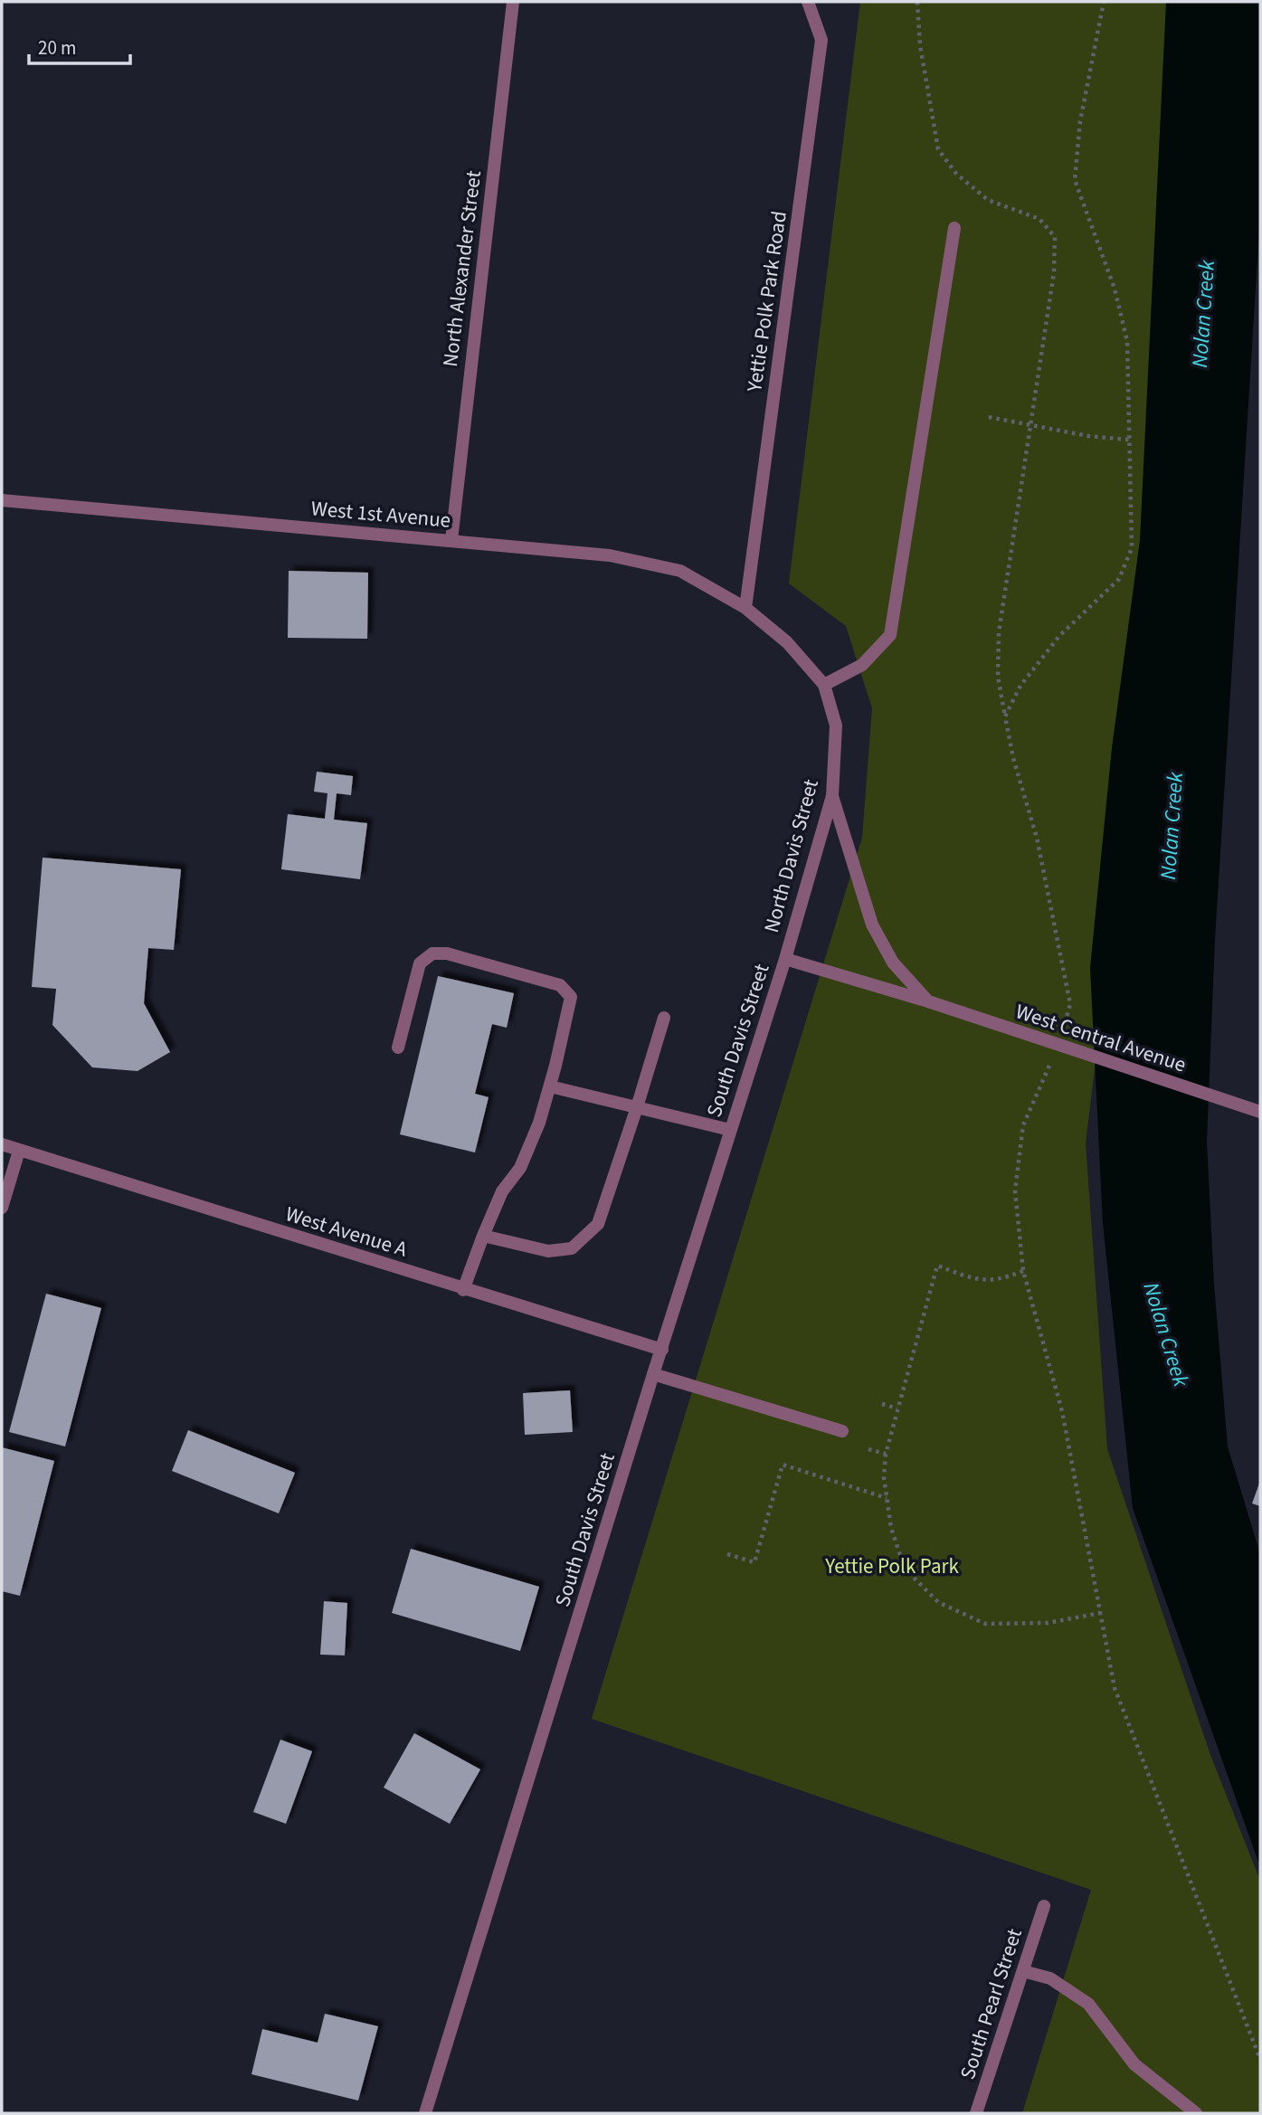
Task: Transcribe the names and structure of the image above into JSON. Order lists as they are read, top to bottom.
{
  "streets": {
    "street": [
      "North Alexander Street",
      "Yettie Polk Park Road",
      "West 1st Avenue",
      "North Davis Street",
      "West Central Avenue",
      "South Davis Street",
      "West Avenue A",
      "South Pearl Street"
    ]
  },
  "crossings": [
    ["North Alexander Street", "West 1st Avenue"],
    ["Yettie Polk Park Road", "West 1st Avenue"],
    ["Yettie Polk Park Road", "North Davis Street"],
    ["West 1st Avenue", "North Davis Street"],
    ["North Davis Street", "West Central Avenue"],
    ["North Davis Street", "South Davis Street"],
    ["West Central Avenue", "South Davis Street"],
    ["South Davis Street", "West Avenue A"]
  ],
  "water": ["Nolan Creek"],
  "parks": ["Yettie Polk Park"],
  "scale_bar": "20 m"
}
